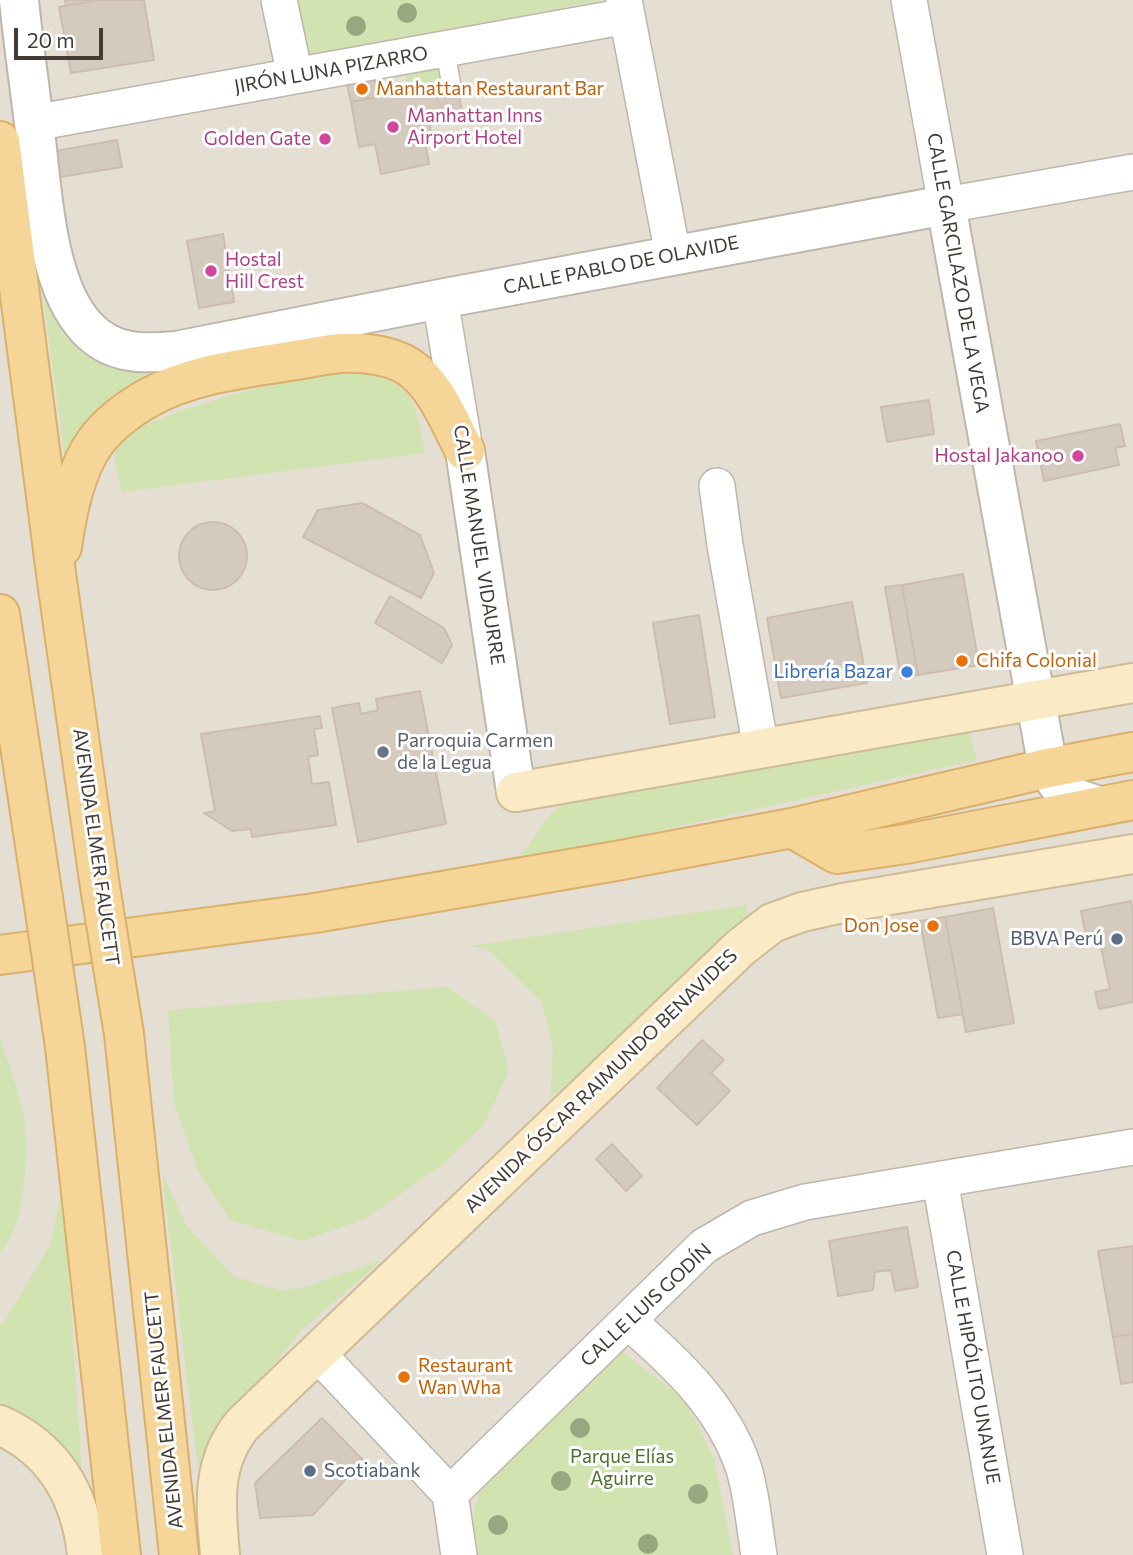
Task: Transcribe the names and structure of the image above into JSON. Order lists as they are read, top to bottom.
{
  "streets": {
    "main road": ["AVENIDA ELMER FAUCETT", "AVENIDA ÓSCAR RAIMUNDO BENAVIDES"],
    "street": [
      "JIRÓN LUNA PIZARRO",
      "CALLE PABLO DE OLAVIDE",
      "CALLE GARCILAZO DE LA VEGA",
      "CALLE MANUEL VIDAURRE",
      "CALLE LUIS GODÍN",
      "CALLE HIPÓLITO UNANUE"
    ]
  },
  "crossings": [
    ["JIRÓN LUNA PIZARRO", "CALLE PABLO DE OLAVIDE"],
    ["CALLE PABLO DE OLAVIDE", "CALLE GARCILAZO DE LA VEGA"],
    ["CALLE PABLO DE OLAVIDE", "CALLE MANUEL VIDAURRE"],
    ["CALLE LUIS GODÍN", "CALLE HIPÓLITO UNANUE"]
  ],
  "parks": ["Parque Elías Aguirre"],
  "places": [
    "Manhattan Restaurant Bar",
    "Manhattan Inns Airport Hotel",
    "Golden Gate",
    "Hostal Hill Crest",
    "Hostal Jakanoo",
    "Chifa Colonial",
    "Librería Bazar",
    "Parroquia Carmen de la Legua",
    "Don Jose",
    "BBVA Perú",
    "Restaurant Wan Wha",
    "Scotiabank"
  ],
  "scale_bar": "20 m"
}
